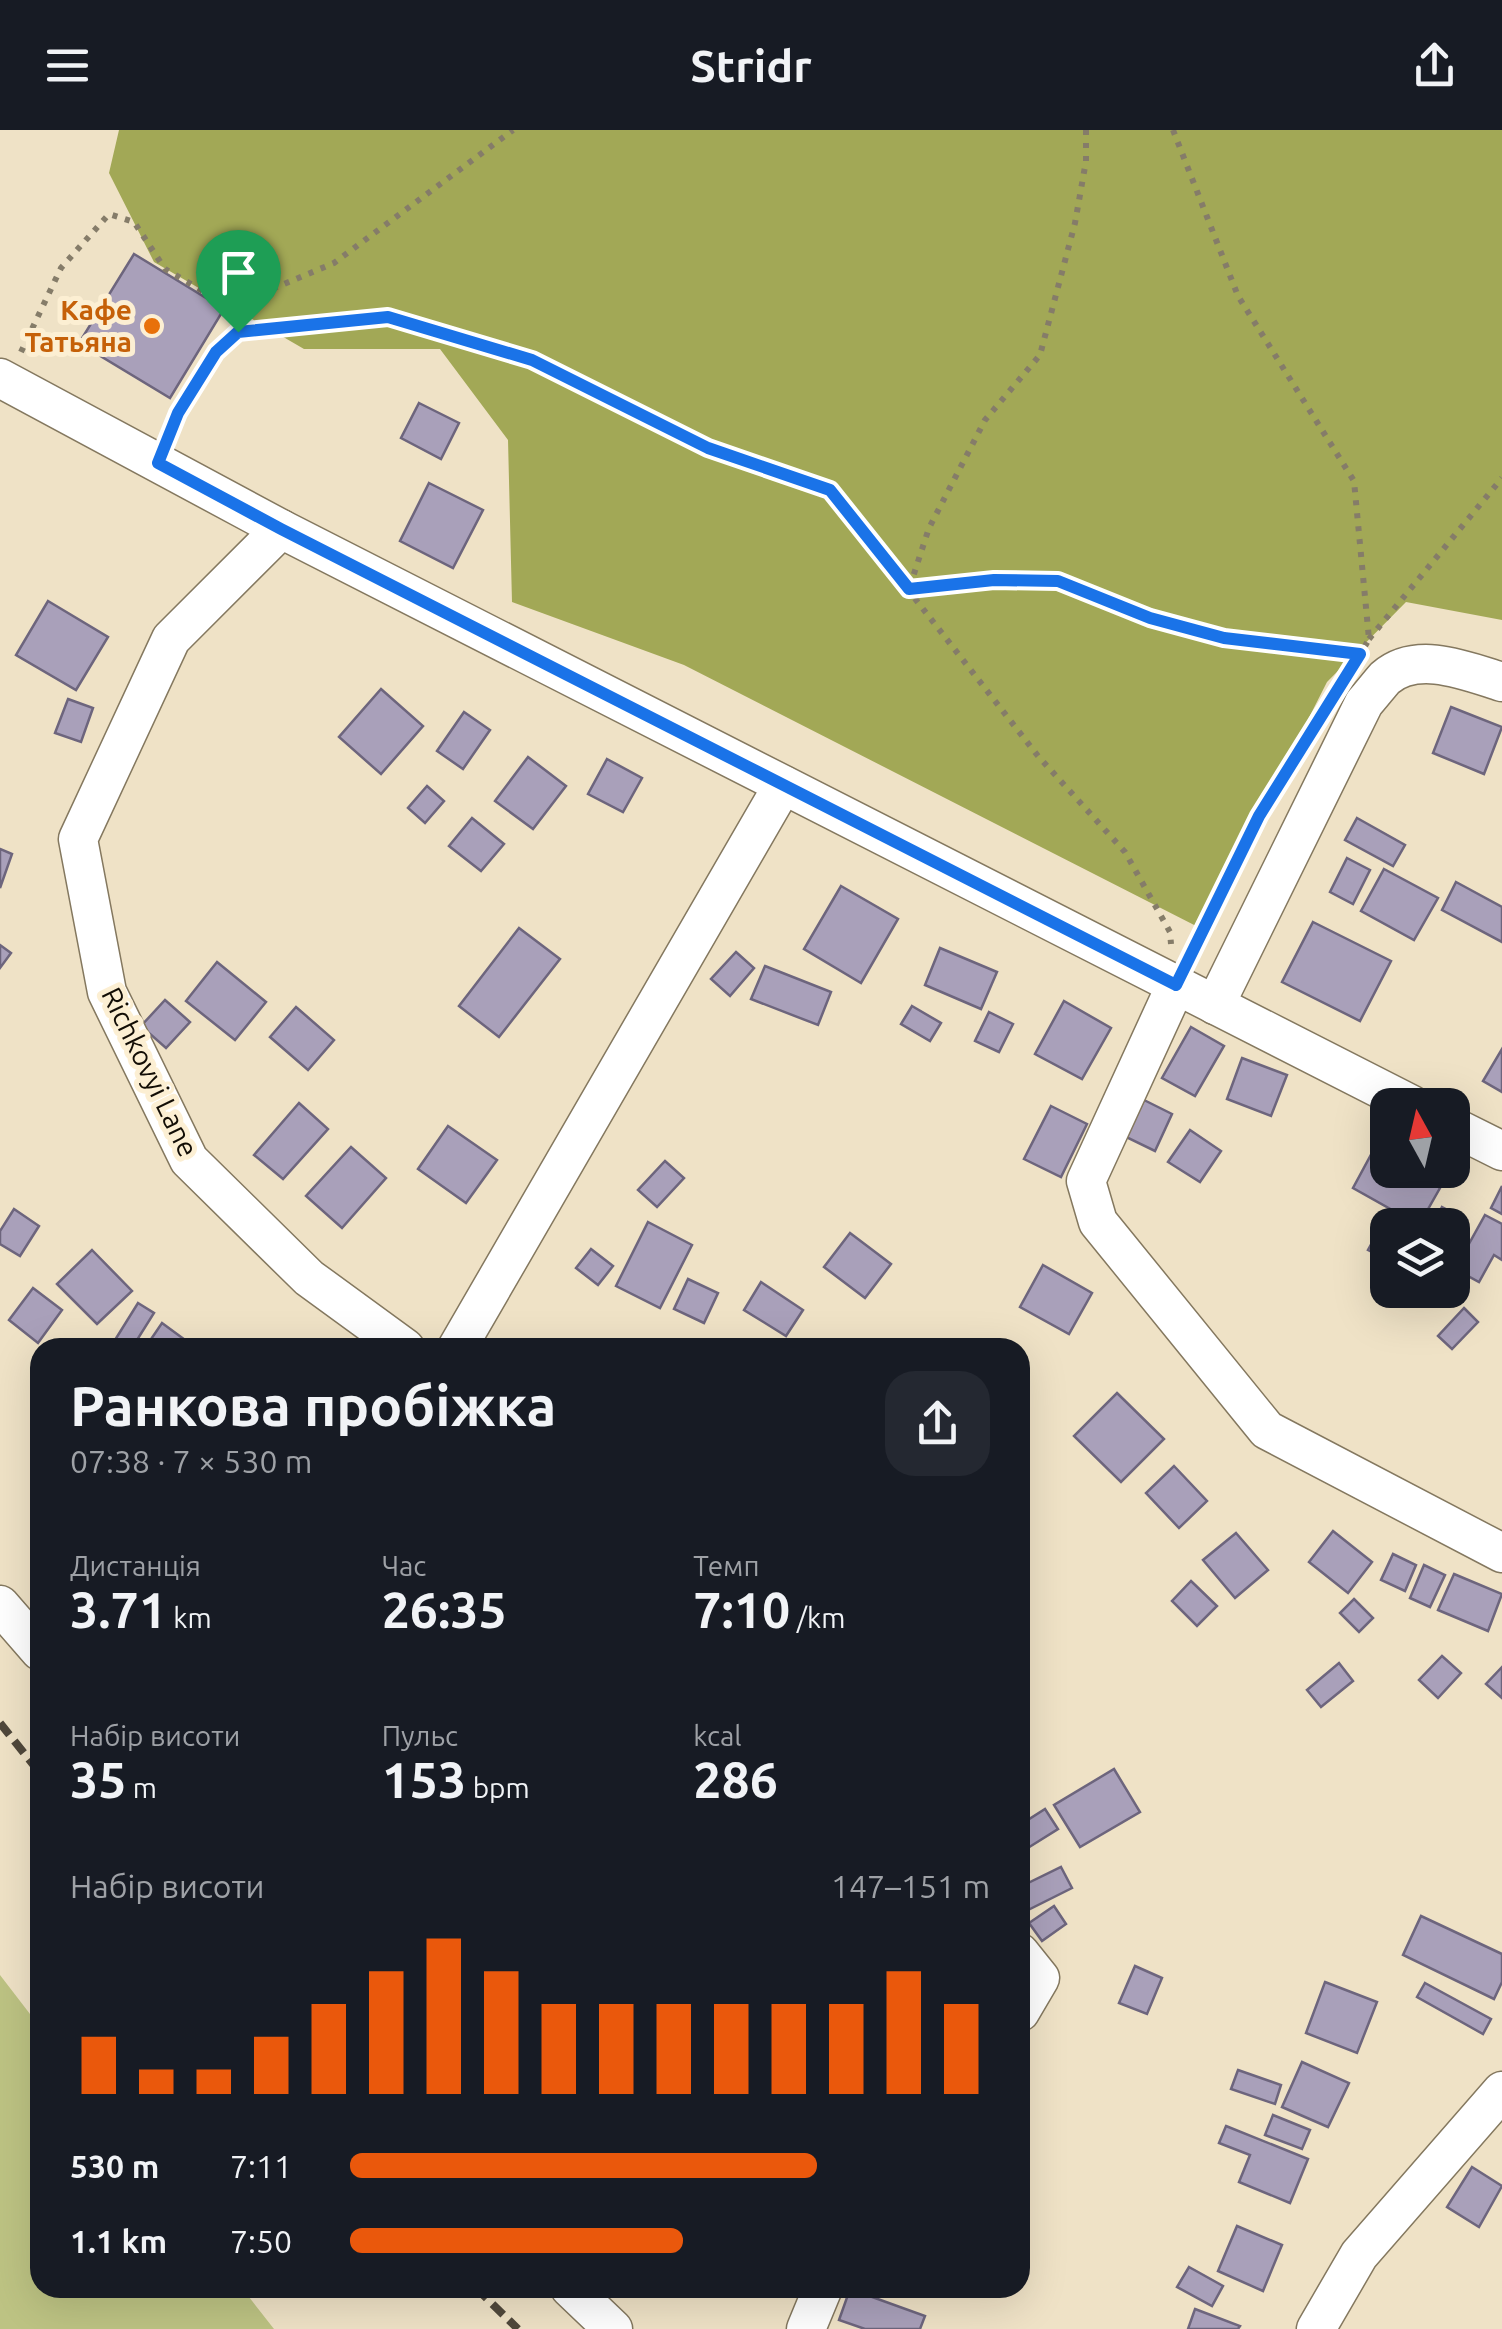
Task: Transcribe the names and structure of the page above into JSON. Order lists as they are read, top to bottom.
{
  "streets": {
    "street": ["Richkovyi Lane"]
  },
  "places": ["Кафе Татьяна"],
  "north": "top",
  "page": {
    "header": "Stridr",
    "heading": ["Ранкова пробіжка", "07:38 · 7 × 530 m"],
    "stats": [
      ["Дистанція", "3.71 km"],
      ["Час", "26:35"],
      ["Темп", "7:10 /km"],
      ["Набір висоти", "35 m"],
      ["Пульс", "153 bpm"],
      ["kcal", "286"]
    ],
    "chart": ["Набір висоти", "147–151 m"],
    "list": [
      {
        "name": "530 m",
        "note": "7:11"
      },
      {
        "name": "1.1 km",
        "note": "7:50"
      }
    ]
  }
}
